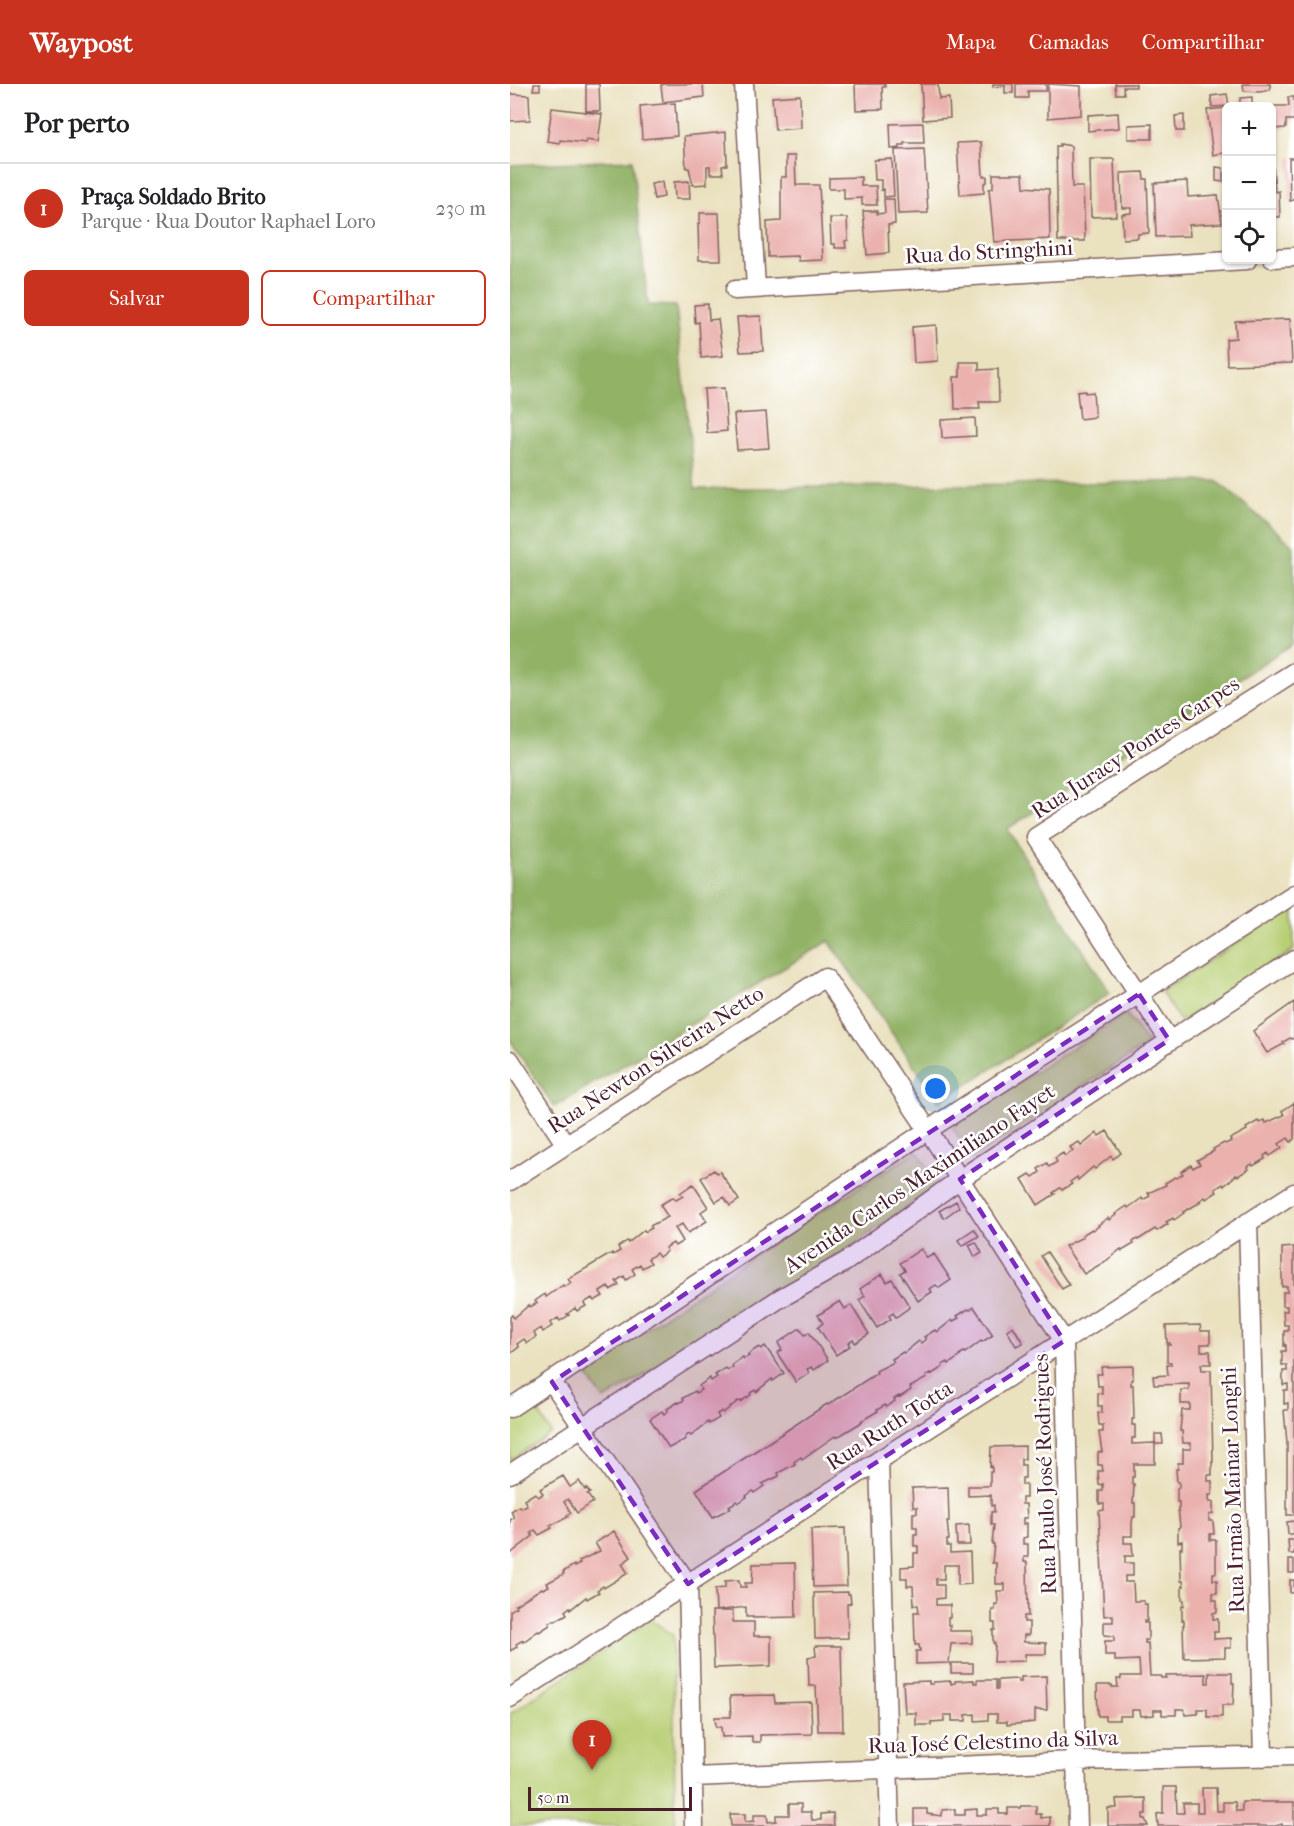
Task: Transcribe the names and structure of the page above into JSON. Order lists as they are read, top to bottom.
{
  "streets": {
    "street": [
      "Rua do Stringhini",
      "Rua Juracy Pontes Carpes",
      "Rua Newton Silveira Netto",
      "Avenida Carlos Maximiliano Fayet",
      "Rua Ruth Totta",
      "Rua Paulo José Rodrigues",
      "Rua Irmão Mainar Longhi",
      "Rua José Celestino da Silva"
    ]
  },
  "crossings": [
    ["Rua Juracy Pontes Carpes", "Avenida Carlos Maximiliano Fayet"],
    ["Rua Newton Silveira Netto", "Rua Paulo José Rodrigues"],
    ["Avenida Carlos Maximiliano Fayet", "Rua Paulo José Rodrigues"],
    ["Rua Ruth Totta", "Rua Paulo José Rodrigues"],
    ["Rua Ruth Totta", "Rua Irmão Mainar Longhi"],
    ["Rua Paulo José Rodrigues", "Rua José Celestino da Silva"],
    ["Rua Irmão Mainar Longhi", "Rua José Celestino da Silva"]
  ],
  "scale_bar": "50 m",
  "page": {
    "header": "Waypost",
    "nav": ["Mapa", "Camadas", "Compartilhar"],
    "heading": "Por perto",
    "map_buttons": ["+", "−"],
    "list": [
      {
        "mark": "1",
        "name": "Praça Soldado Brito",
        "note": "Parque · Rua Doutor Raphael Loro",
        "value": "230 m"
      }
    ],
    "buttons": ["Salvar", "Compartilhar"],
    "pins": "1",
    "scale": "50 m"
  }
}
